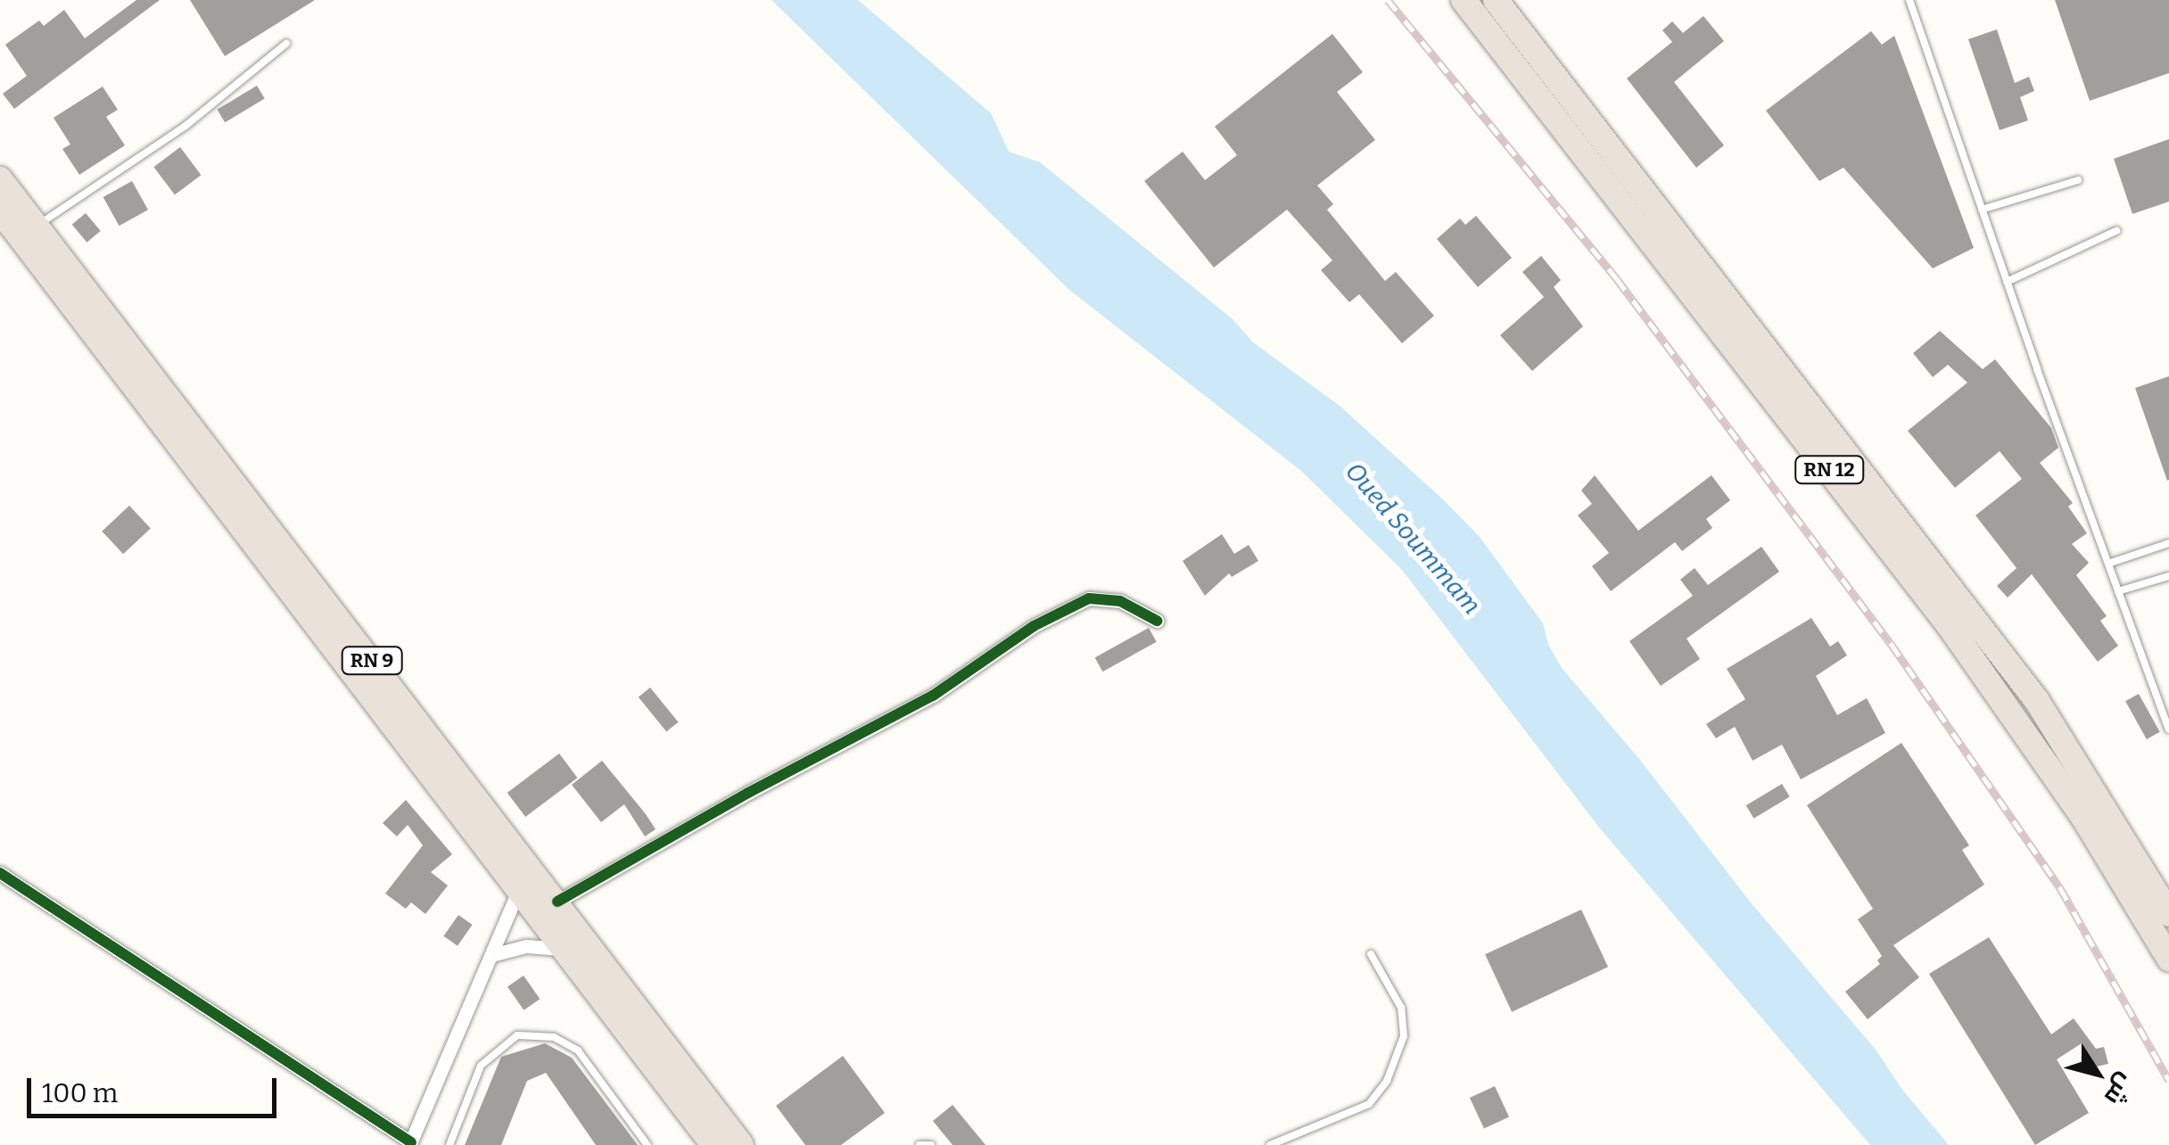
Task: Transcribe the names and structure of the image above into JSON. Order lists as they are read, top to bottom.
{
  "streets": {
    "highway": ["RN 12", "RN 9"]
  },
  "water": ["Oued Soummam"],
  "scale_bar": "100 m",
  "north": "bottom right"
}
